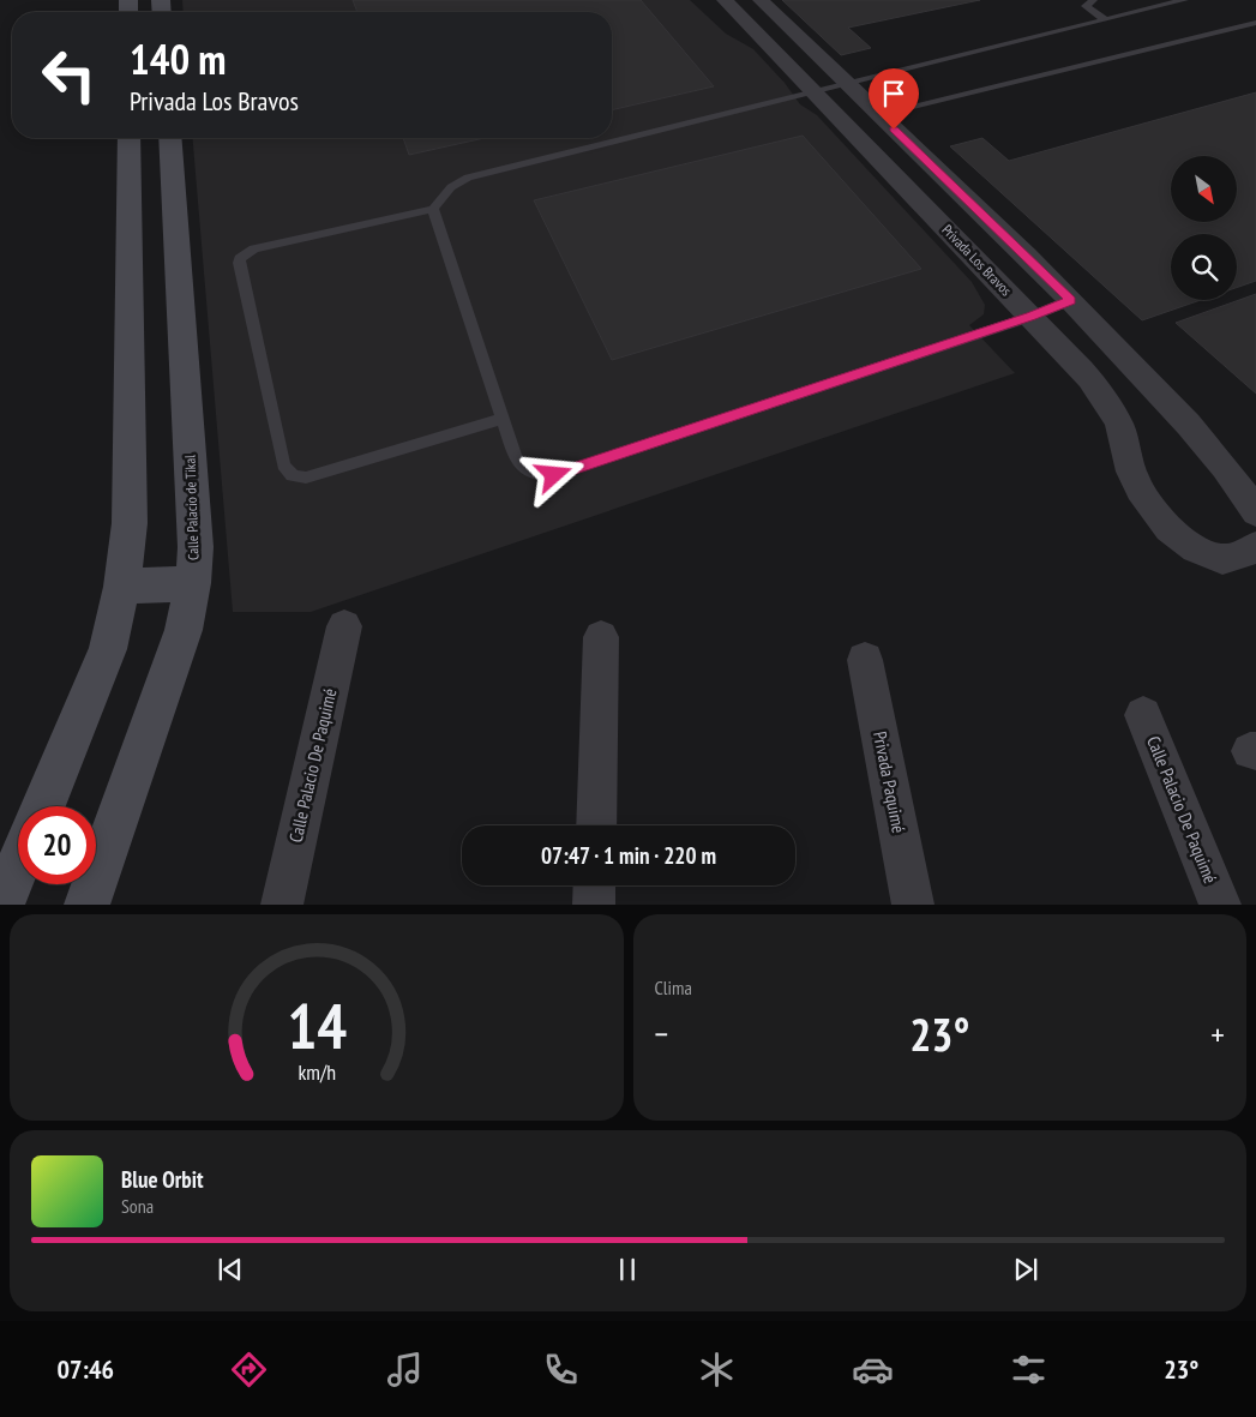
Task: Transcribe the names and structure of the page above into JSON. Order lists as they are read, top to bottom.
{
  "streets": {
    "street": [
      "Privada Los Bravos",
      "Calle Palacio de Tikal",
      "Calle Palacio De Paquimé",
      "Privada Paquimé"
    ]
  },
  "north": "bottom right",
  "page": {
    "turn": ["140 m", "Privada Los Bravos"],
    "limit": "20",
    "trip": "07:47 · 1 min · 220 m",
    "tile": "Clima",
    "heat": ["−", "23°", "+"],
    "song": ["Blue Orbit", "Sona"],
    "tabs": ["07:46", "23°"],
    "gauge": ["14", "km/h"]
  }
}
